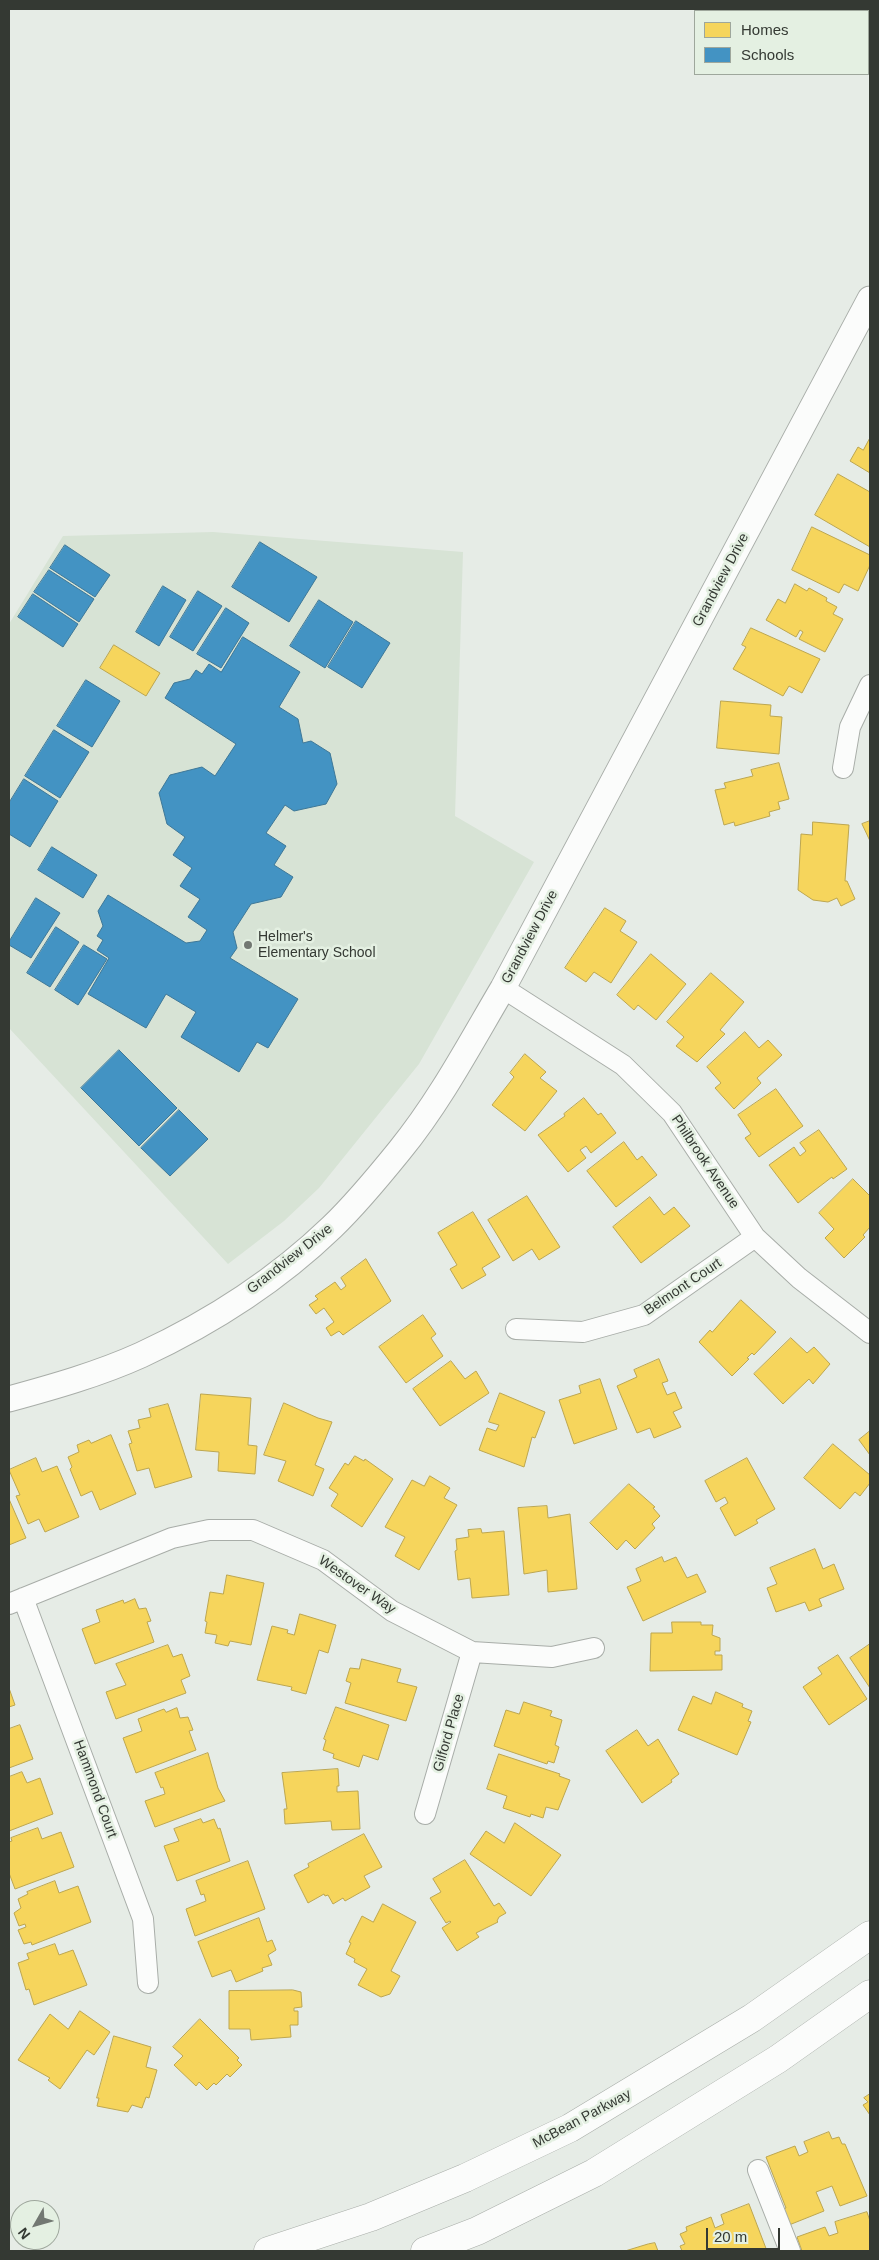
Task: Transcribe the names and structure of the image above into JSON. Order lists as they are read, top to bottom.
{
  "streets": {
    "main road": ["McBean Parkway"],
    "street": [
      "Grandview Drive",
      "Philbrook Avenue",
      "Belmont Court",
      "Westover Way",
      "Gilford Place",
      "Hammond Court"
    ]
  },
  "crossings": [
    ["Grandview Drive", "Philbrook Avenue"],
    ["Philbrook Avenue", "Belmont Court"],
    ["Westover Way", "Gilford Place"],
    ["Westover Way", "Hammond Court"]
  ],
  "places": ["Helmer's Elementary School"],
  "legend": ["Homes", "Schools"],
  "scale_bar": "20 m",
  "north": "bottom left"
}
